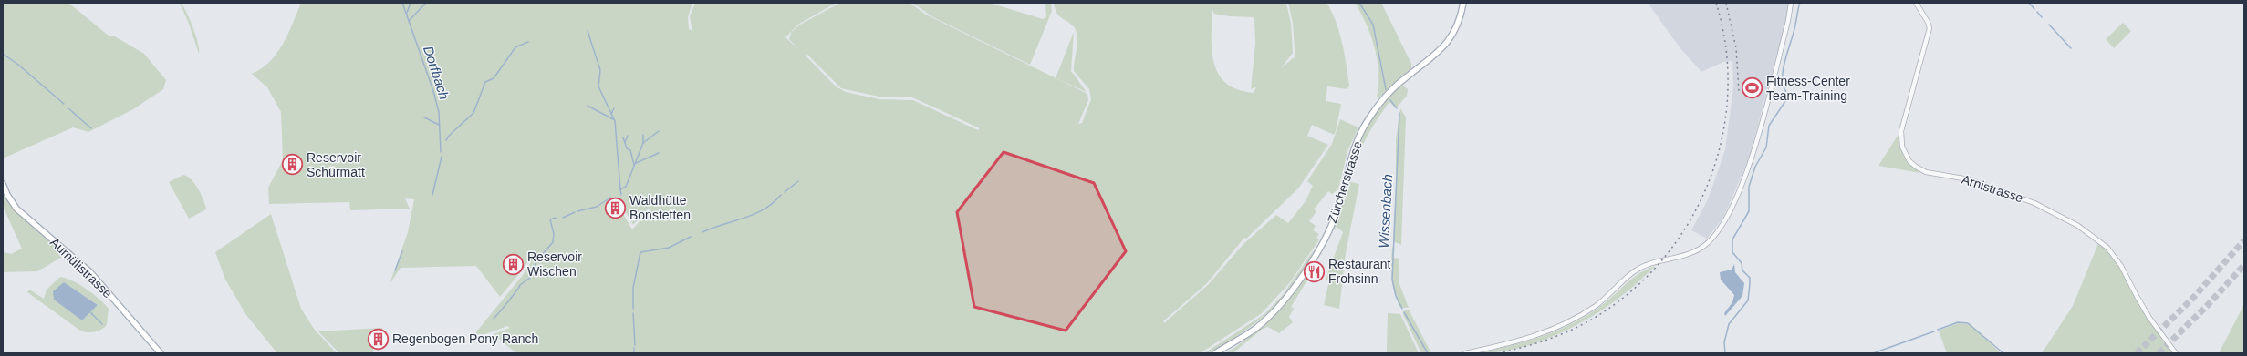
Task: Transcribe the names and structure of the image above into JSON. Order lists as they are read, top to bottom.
{
  "streets": {
    "main road": ["Zürcherstrasse", "Aumülistrasse"],
    "street": ["Arnistrasse"]
  },
  "water": ["Dorfbach", "Wissenbach"],
  "places": {
    "sports": ["Fitness-Center Team-Training"],
    "building": [
      "Reservoir Schürmatt",
      "Waldhütte Bonstetten",
      "Reservoir Wischen",
      "Regenbogen Pony Ranch"
    ],
    "restaurant": ["Restaurant Frohsinn"]
  }
}
